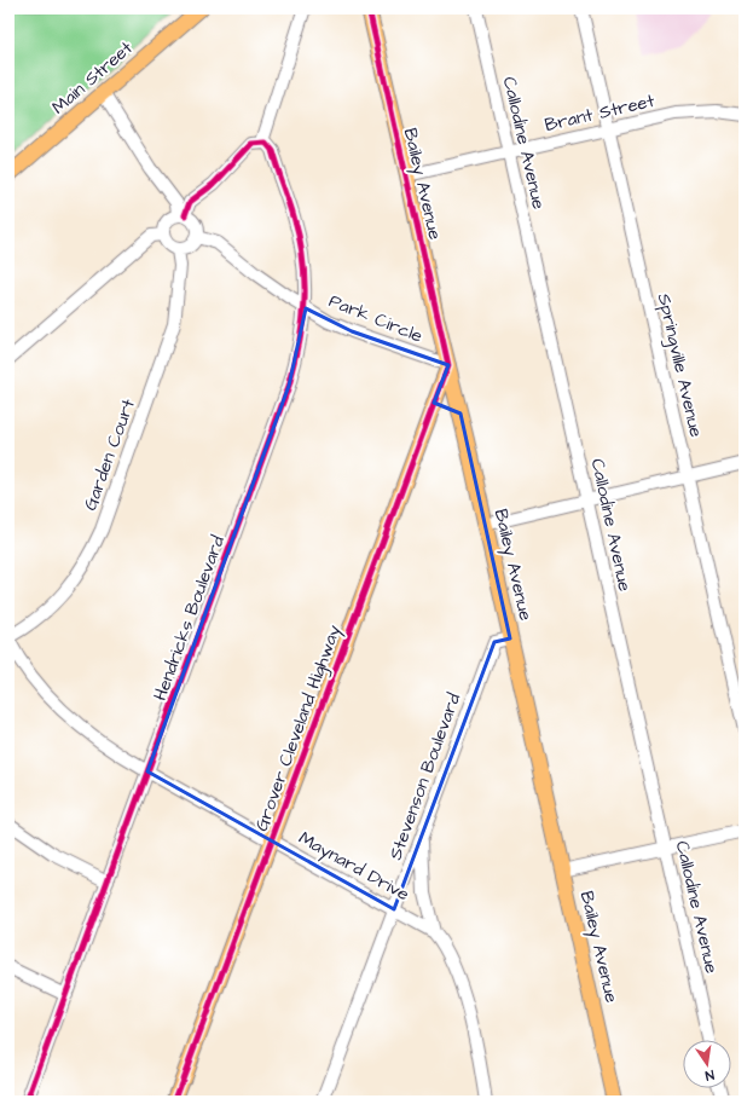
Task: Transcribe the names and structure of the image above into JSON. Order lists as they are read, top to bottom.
{
  "streets": {
    "main road": ["Main Street", "Bailey Avenue", "Grover Cleveland Highway"],
    "street": [
      "Brant Street",
      "Callodine Avenue",
      "Park Circle",
      "Springville Avenue",
      "Garden Court",
      "Hendricks Boulevard",
      "Stevenson Boulevard",
      "Maynard Drive"
    ]
  },
  "crossings": [
    ["Brant Street", "Callodine Avenue"],
    ["Brant Street", "Bailey Avenue"],
    ["Brant Street", "Springville Avenue"],
    ["Bailey Avenue", "Park Circle"],
    ["Bailey Avenue", "Grover Cleveland Highway"],
    ["Bailey Avenue", "Stevenson Boulevard"],
    ["Park Circle", "Garden Court"],
    ["Park Circle", "Hendricks Boulevard"],
    ["Park Circle", "Grover Cleveland Highway"],
    ["Garden Court", "Maynard Drive"],
    ["Hendricks Boulevard", "Maynard Drive"],
    ["Grover Cleveland Highway", "Maynard Drive"],
    ["Stevenson Boulevard", "Maynard Drive"]
  ],
  "north": "bottom"
}
